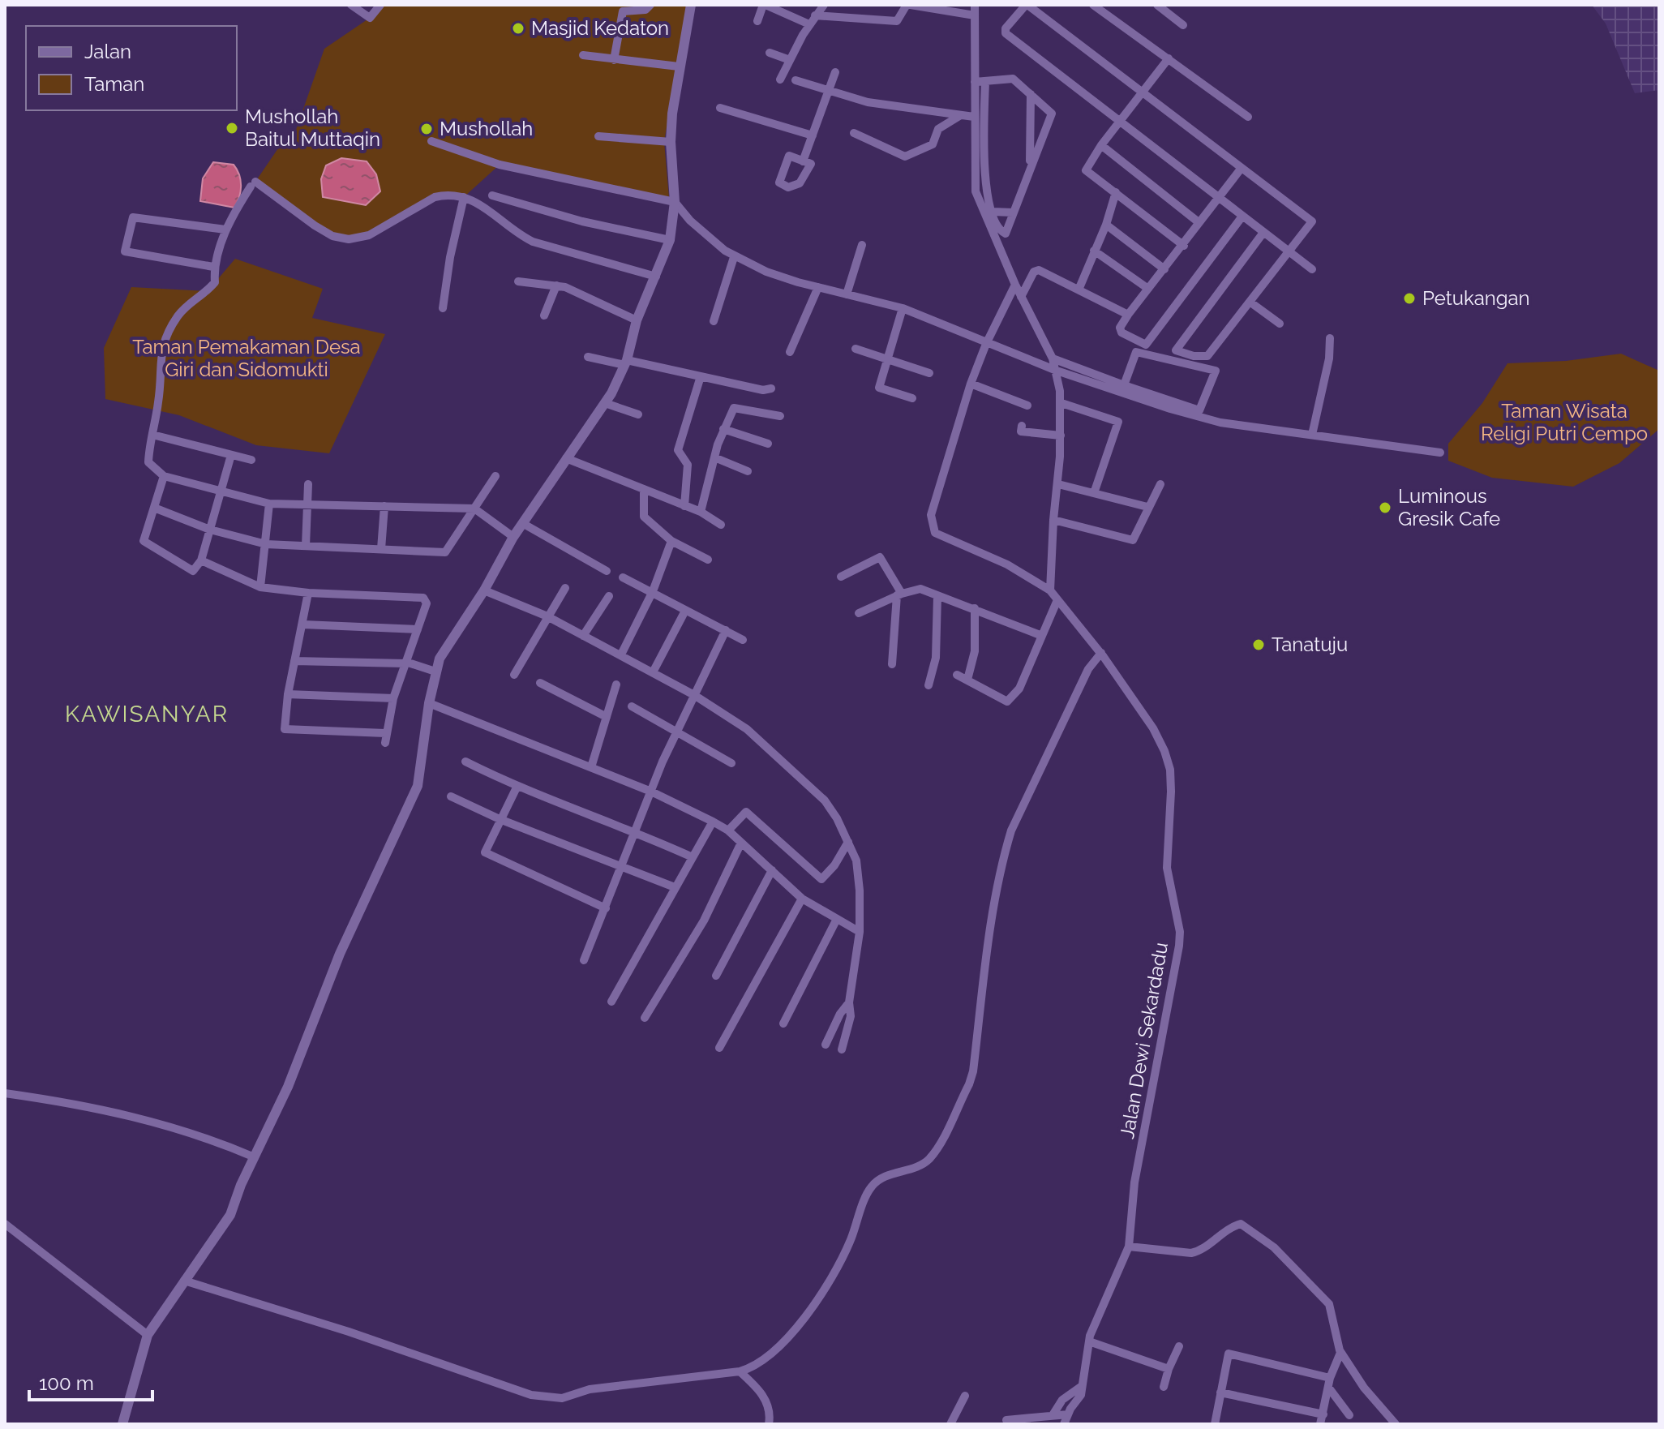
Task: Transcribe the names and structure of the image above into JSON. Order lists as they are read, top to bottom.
{
  "streets": {
    "street": ["Jalan Dewi Sekardadu"]
  },
  "districts": ["KAWISANYAR"],
  "parks": ["Taman Pemakaman Desa Giri dan Sidomukti", "Taman Wisata Religi Putri Cempo"],
  "places": [
    "Masjid Kedaton",
    "Mushollah Baitul Muttaqin",
    "Mushollah",
    "Petukangan",
    "Luminous Gresik Cafe",
    "Tanatuju"
  ],
  "legend": ["Jalan", "Taman"],
  "scale_bar": "100 m"
}
